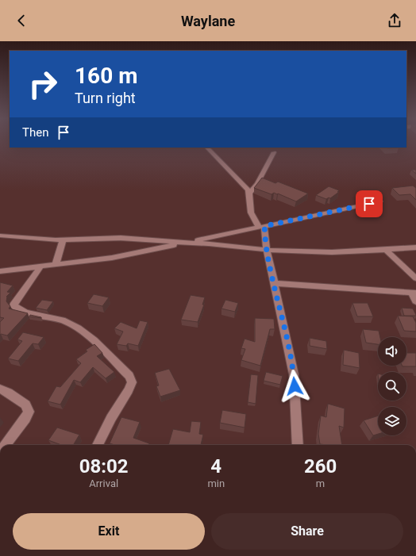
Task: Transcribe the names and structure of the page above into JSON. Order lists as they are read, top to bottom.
{
  "page": {
    "header": "Waylane",
    "turn": ["160 m", "Turn right"],
    "then": "Then",
    "eta": [
      "08:02",
      "Arrival",
      "4",
      "min",
      "260",
      "m"
    ],
    "buttons": ["Exit", "Share"]
  }
}
